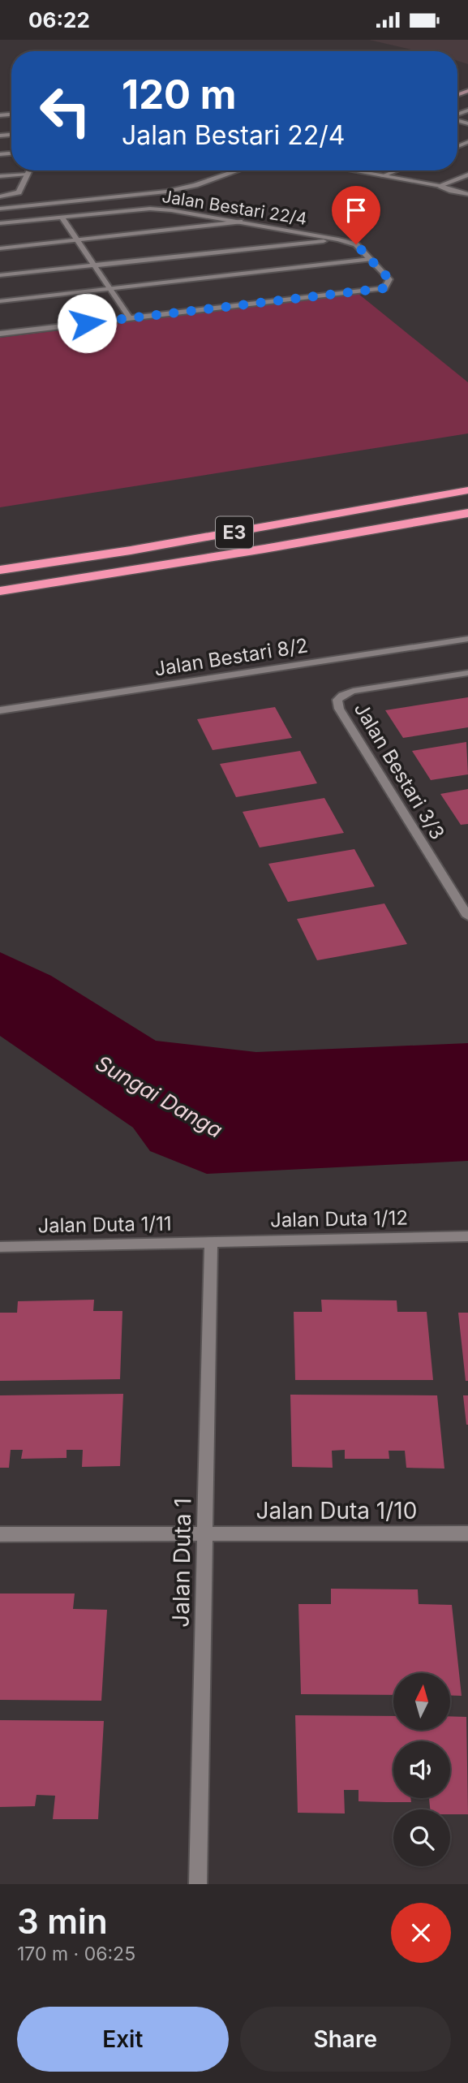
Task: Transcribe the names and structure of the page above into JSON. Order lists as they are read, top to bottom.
{
  "streets": {
    "highway": ["E3"],
    "street": [
      "Jalan Bestari 22/4",
      "Jalan Bestari 8/2",
      "Jalan Bestari 3/3",
      "Jalan Duta 1/12",
      "Jalan Duta 1/11",
      "Jalan Duta 1/10",
      "Jalan Duta 1"
    ]
  },
  "crossings": [
    ["Jalan Duta 1/12", "Jalan Duta 1/11"],
    ["Jalan Duta 1/12", "Jalan Duta 1"],
    ["Jalan Duta 1/11", "Jalan Duta 1"],
    ["Jalan Duta 1/10", "Jalan Duta 1"]
  ],
  "water": ["Sungai Danga"],
  "north": "top",
  "page": {
    "status": "06:22",
    "turn": ["120 m", "Jalan Bestari 22/4"],
    "heading": ["3 min", "170 m · 06:25"],
    "buttons": ["Exit", "Share"]
  }
}
